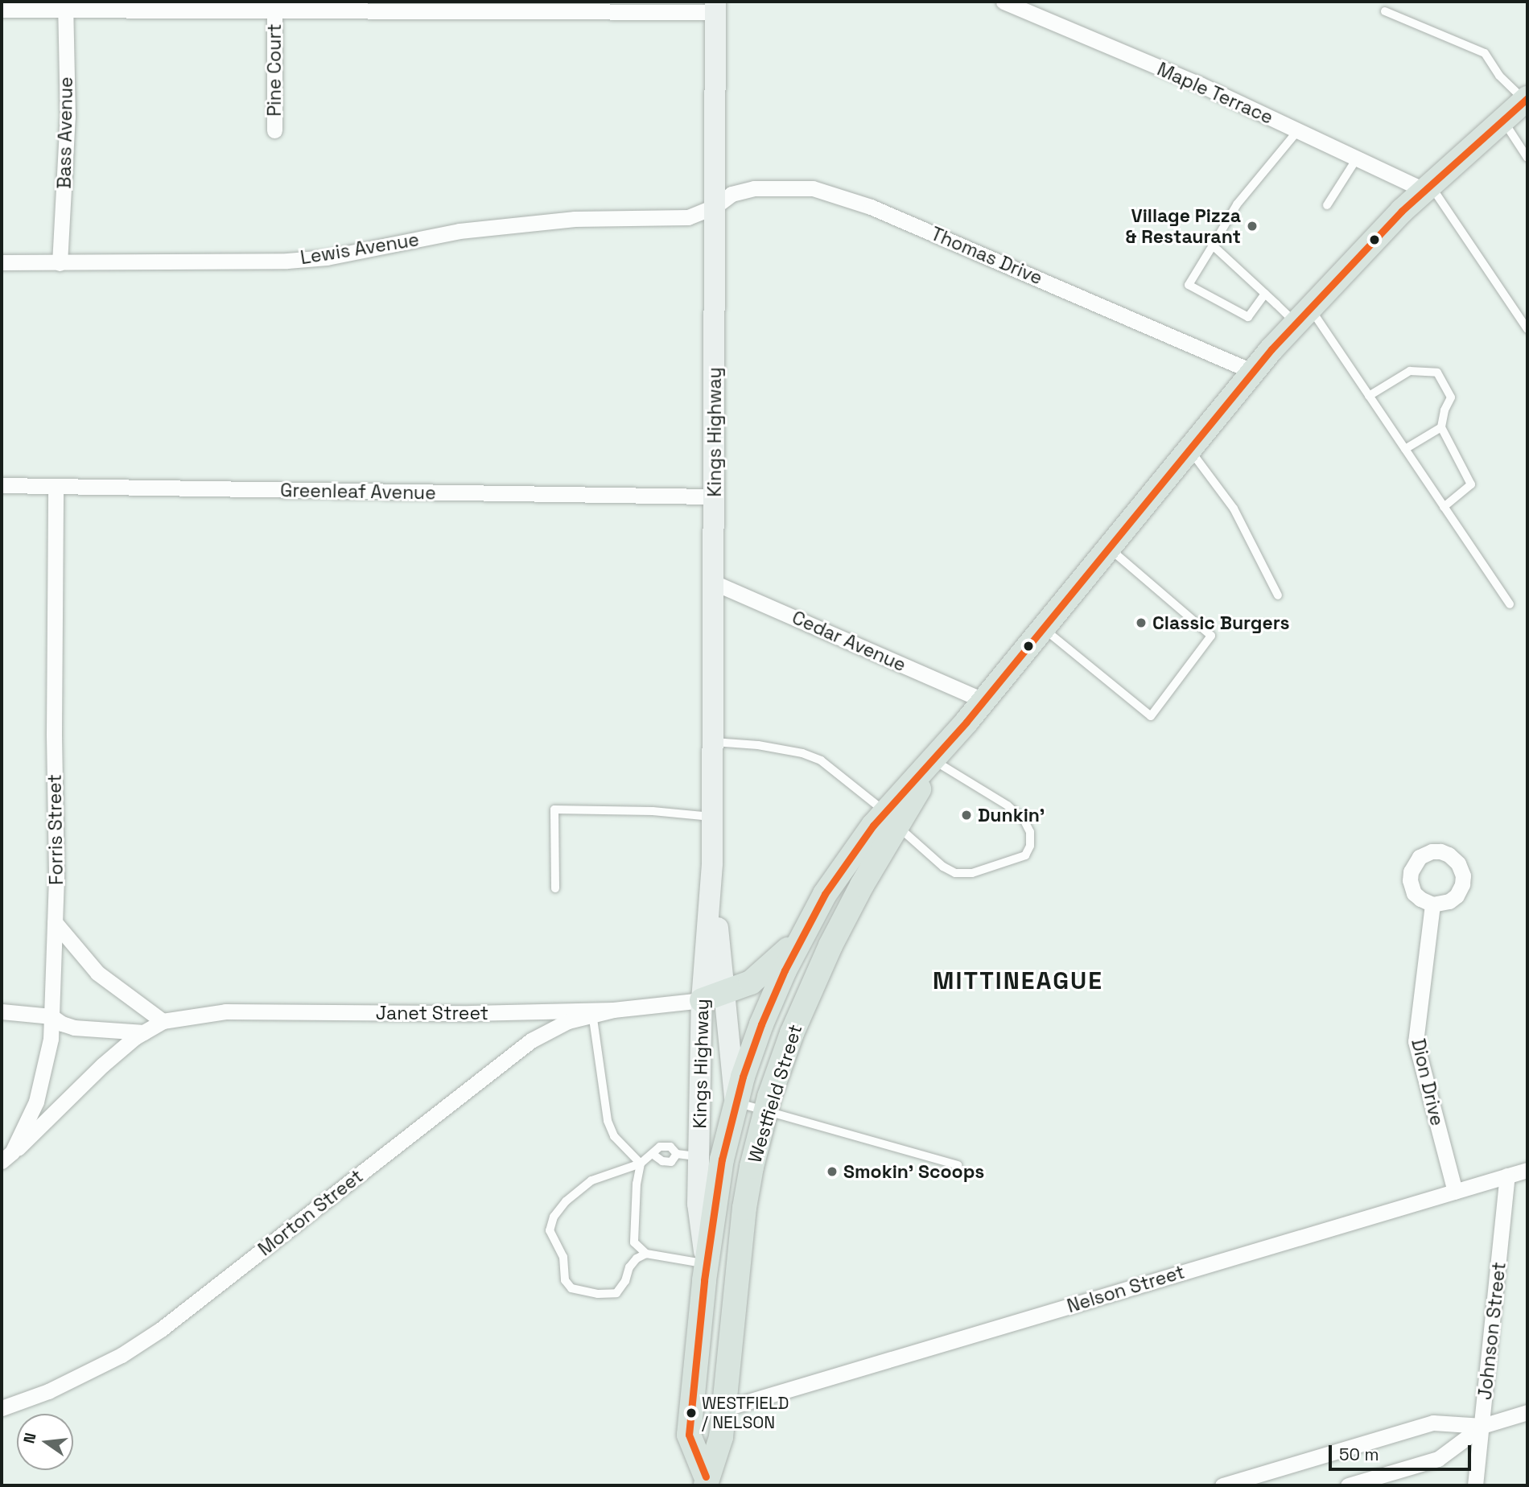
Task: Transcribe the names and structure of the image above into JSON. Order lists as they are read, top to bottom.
{
  "streets": {
    "main road": ["Kings Highway", "Westfield Street"],
    "street": [
      "Pine Court",
      "Maple Terrace",
      "Bass Avenue",
      "Lewis Avenue",
      "Thomas Drive",
      "Greenleaf Avenue",
      "Cedar Avenue",
      "Forris Street",
      "Janet Street",
      "Dion Drive",
      "Morton Street",
      "Nelson Street",
      "Johnson Street"
    ]
  },
  "crossings": [
    ["Maple Terrace", "Westfield Street"],
    ["Bass Avenue", "Lewis Avenue"],
    ["Lewis Avenue", "Thomas Drive"],
    ["Lewis Avenue", "Kings Highway"],
    ["Thomas Drive", "Kings Highway"],
    ["Thomas Drive", "Westfield Street"],
    ["Kings Highway", "Greenleaf Avenue"],
    ["Kings Highway", "Cedar Avenue"],
    ["Kings Highway", "Janet Street"],
    ["Kings Highway", "Westfield Street"],
    ["Greenleaf Avenue", "Forris Street"],
    ["Cedar Avenue", "Westfield Street"],
    ["Forris Street", "Janet Street"],
    ["Janet Street", "Morton Street"],
    ["Dion Drive", "Nelson Street"],
    ["Westfield Street", "Nelson Street"],
    ["Nelson Street", "Johnson Street"]
  ],
  "districts": ["MITTINEAGUE"],
  "places": [
    "Village Pizza & Restaurant",
    "Classic Burgers",
    "Dunkin'",
    "Smokin' Scoops",
    "WESTFIELD / NELSON"
  ],
  "scale_bar": "50 m",
  "north": "left"
}
